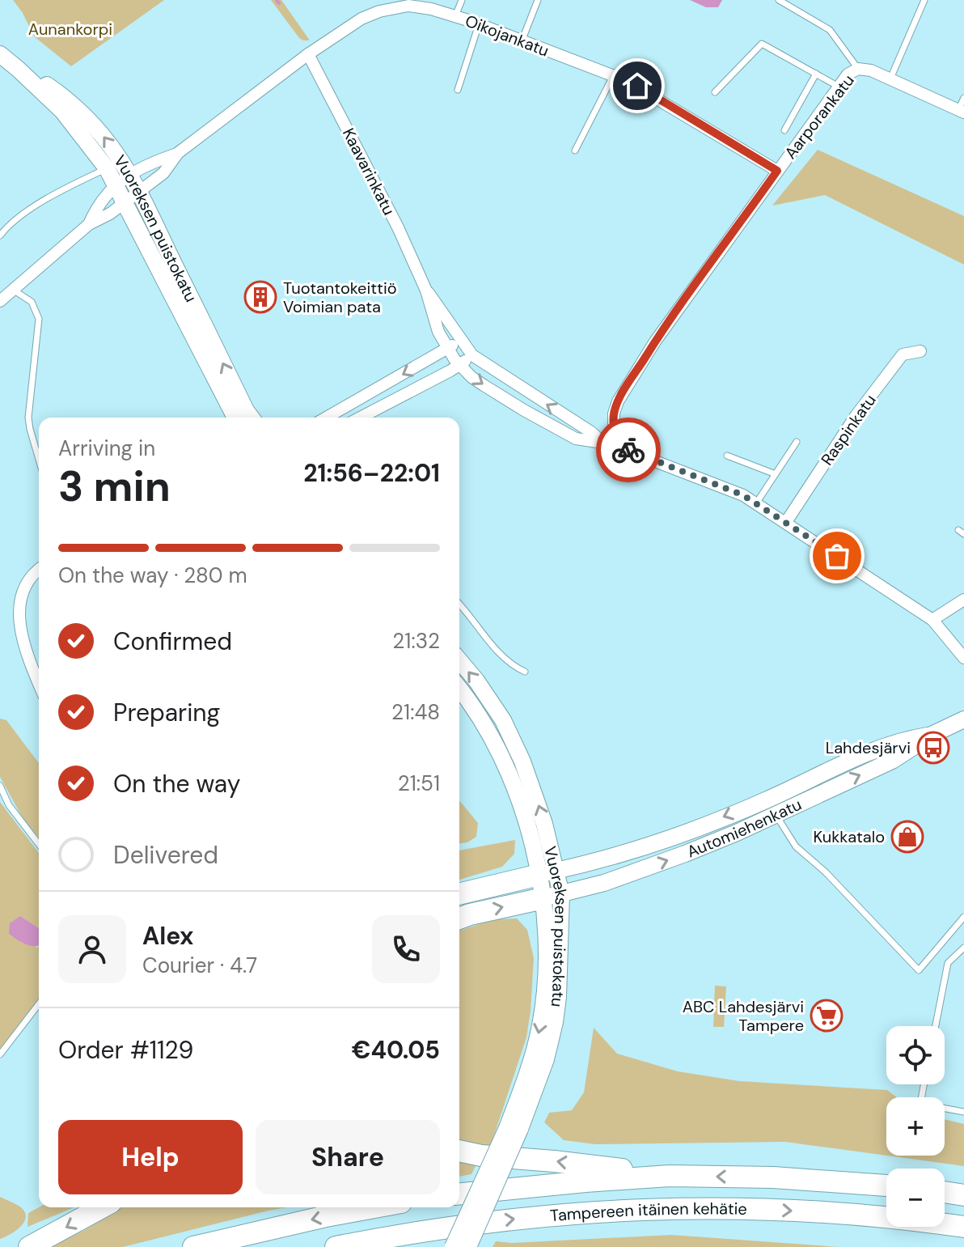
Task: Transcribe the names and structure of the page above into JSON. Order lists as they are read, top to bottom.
{
  "streets": {
    "highway": ["Tampereen itäinen kehätie"],
    "main road": ["Vuoreksen puistokatu", "Automiehenkatu"],
    "street": [
      "Oikojankatu",
      "Aarporankatu",
      "Kaavarinkatu",
      "Raspinkatu"
    ]
  },
  "crossings": [
    ["Oikojankatu", "Aarporankatu"],
    ["Oikojankatu", "Kaavarinkatu"],
    ["Oikojankatu", "Vuoreksen puistokatu"],
    ["Aarporankatu", "Kaavarinkatu"],
    ["Vuoreksen puistokatu", "Automiehenkatu"]
  ],
  "parks": ["Aunankorpi"],
  "places": {
    "building": ["Tuotantokeittiö Voimian pata"],
    "bus stop": ["Lahdesjärvi"],
    "shop": ["Kukkatalo"],
    "supermarket": ["ABC Lahdesjärvi Tampere"]
  },
  "page": {
    "heading": ["3 min", "Arriving in", "21:56–22:01"],
    "panel": [
      "Alex",
      "Courier · 4.7",
      "Order #1129",
      "€40.05"
    ],
    "bar": "On the way · 280 m",
    "list": [
      ["Confirmed", "21:32"],
      ["Preparing", "21:48"],
      ["On the way", "21:51"],
      "Delivered"
    ],
    "map_buttons": ["+", "−"],
    "buttons": ["Help", "Share"]
  }
}
